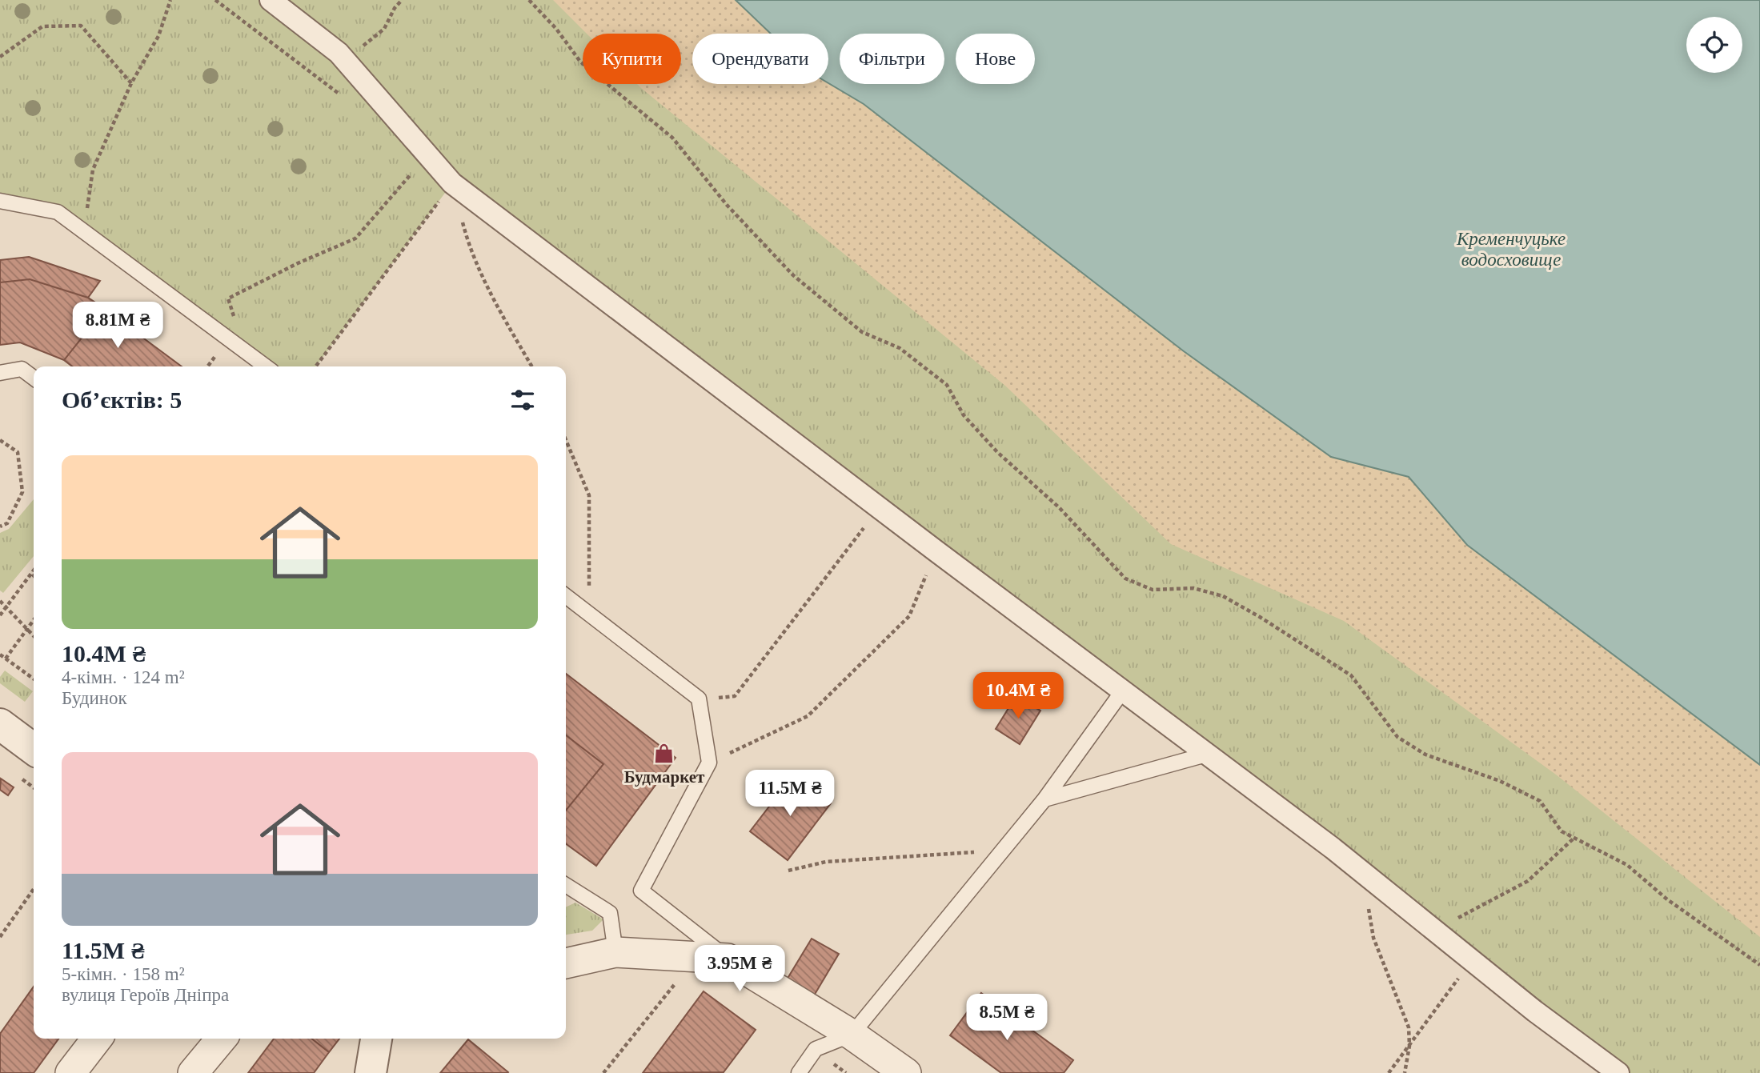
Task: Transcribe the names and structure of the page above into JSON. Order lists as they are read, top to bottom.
{
  "water": ["Кременчуцьке водосховище"],
  "places": {
    "shop": ["Будмаркет"]
  },
  "page": {
    "chip": [
      "Купити",
      "Орендувати",
      "Фільтри",
      "Нове"
    ],
    "price": [
      "8.81M ₴",
      "10.4M ₴",
      "11.5M ₴",
      "3.95M ₴",
      "8.5M ₴"
    ],
    "heading": "Об’єктів: 5",
    "list": [
      {
        "name": "10.4M ₴",
        "note": "4-кімн. · 124 m² · Будинок"
      },
      {
        "name": "11.5M ₴",
        "note": "5-кімн. · 158 m² · вулиця Героїв Дніпра"
      }
    ]
  }
}
